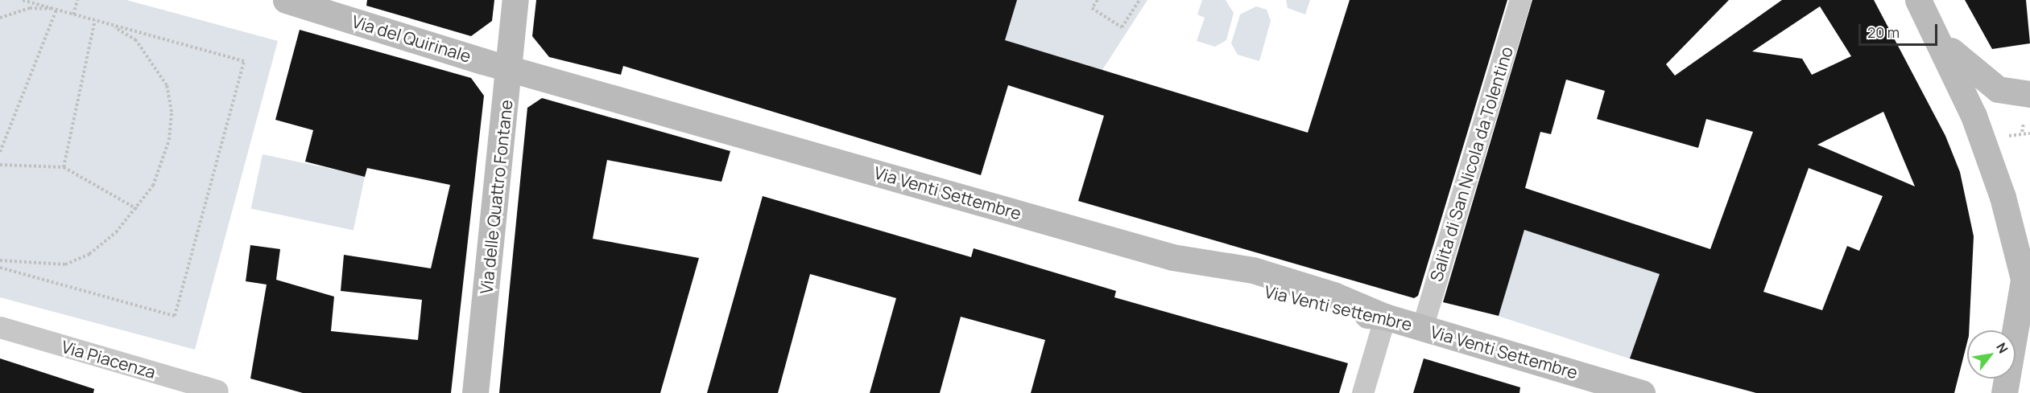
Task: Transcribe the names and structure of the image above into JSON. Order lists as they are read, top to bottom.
{
  "streets": {
    "street": [
      "Via del Quirinale",
      "Salita di San Nicola da Tolentino",
      "Via Venti Settembre",
      "Via delle Quattro Fontane",
      "Via Venti settembre",
      "Via Piacenza"
    ]
  },
  "crossings": [
    ["Via del Quirinale", "Via Venti Settembre"],
    ["Via del Quirinale", "Via delle Quattro Fontane"],
    ["Salita di San Nicola da Tolentino", "Via Venti Settembre"],
    ["Salita di San Nicola da Tolentino", "Via Venti settembre"],
    ["Via Venti Settembre", "Via delle Quattro Fontane"],
    ["Via Venti Settembre", "Via Venti settembre"]
  ],
  "scale_bar": "20 m",
  "north": "top right"
}
